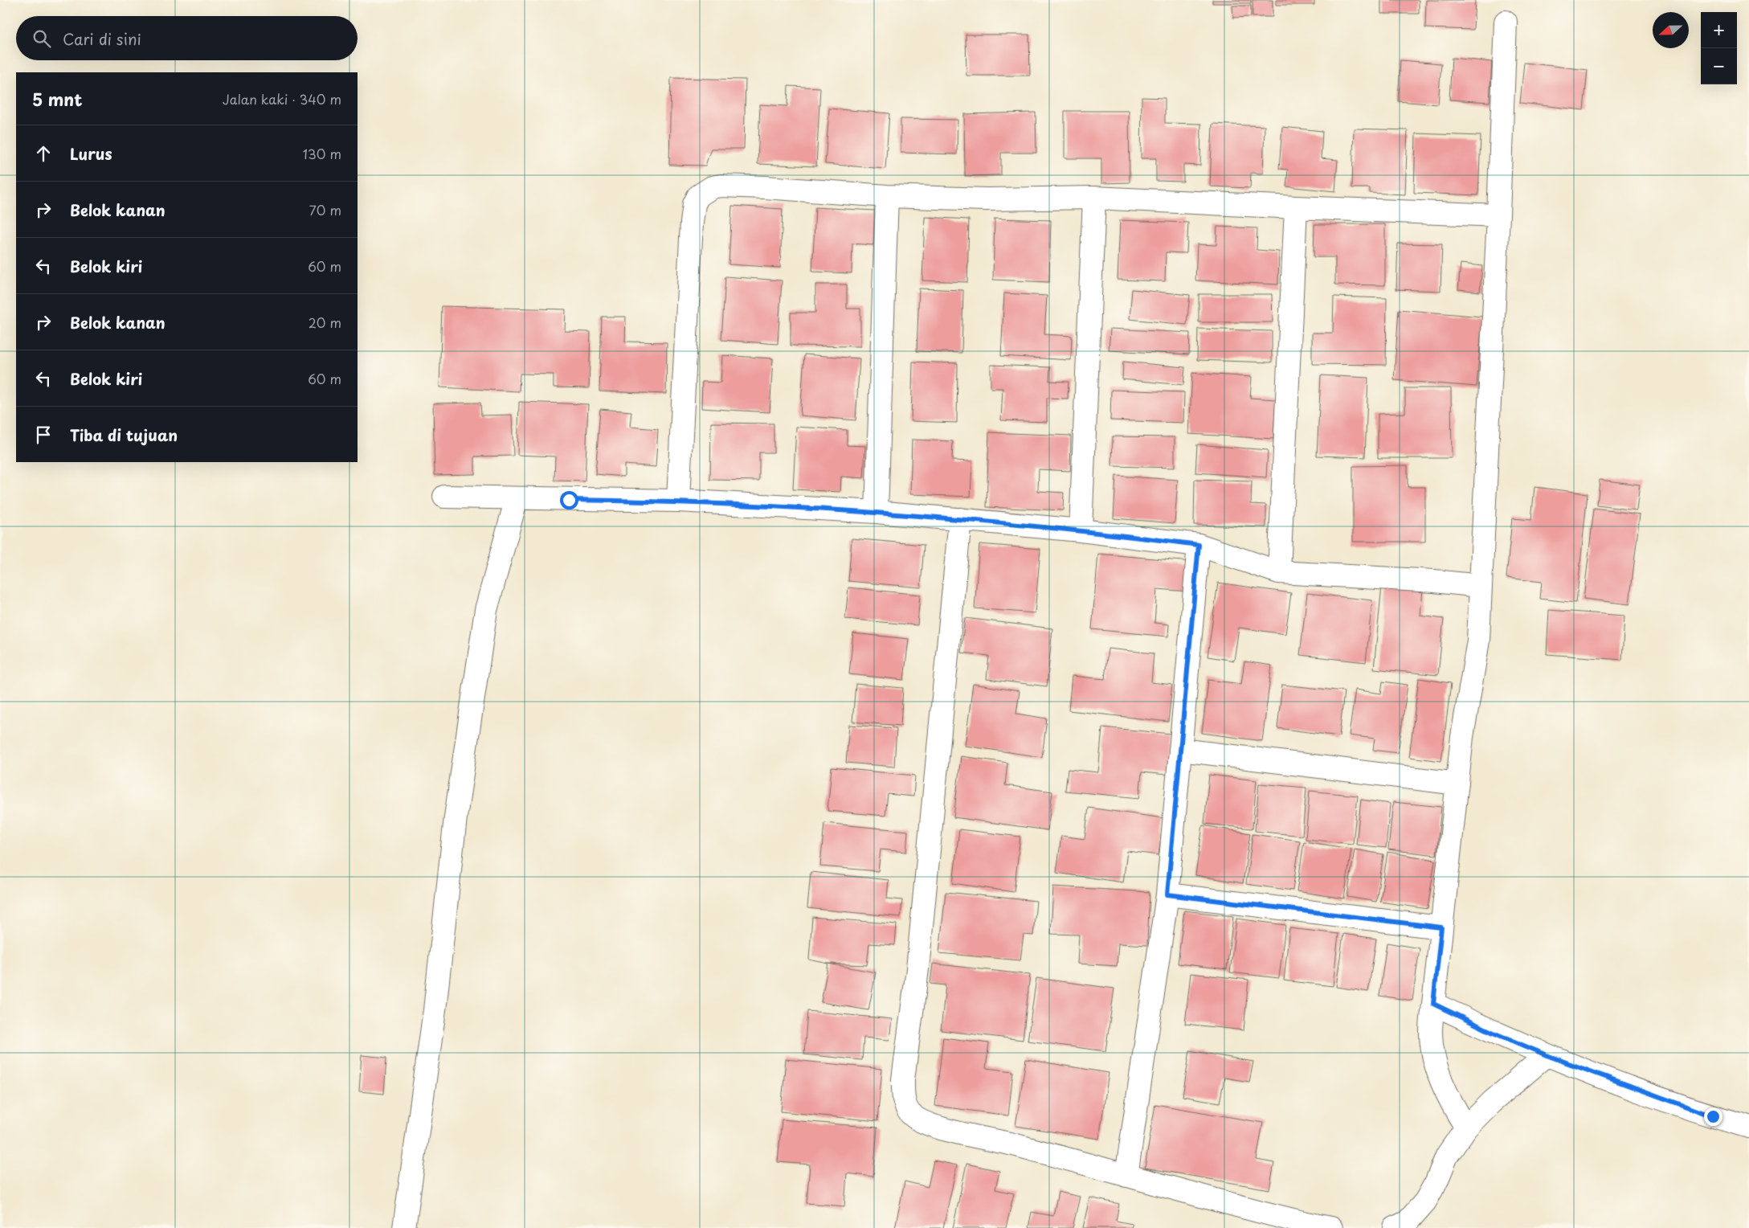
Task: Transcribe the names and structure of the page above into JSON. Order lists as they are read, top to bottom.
{
  "north": "left",
  "page": {
    "map_buttons": ["+", "−"],
    "search": "Cari di sini",
    "heading": ["5 mnt", "Jalan kaki · 340 m"],
    "list": [
      ["Lurus", "130 m"],
      ["Belok kanan", "70 m"],
      ["Belok kiri", "60 m"],
      ["Belok kanan", "20 m"],
      ["Belok kiri", "60 m"],
      "Tiba di tujuan"
    ]
  }
}
